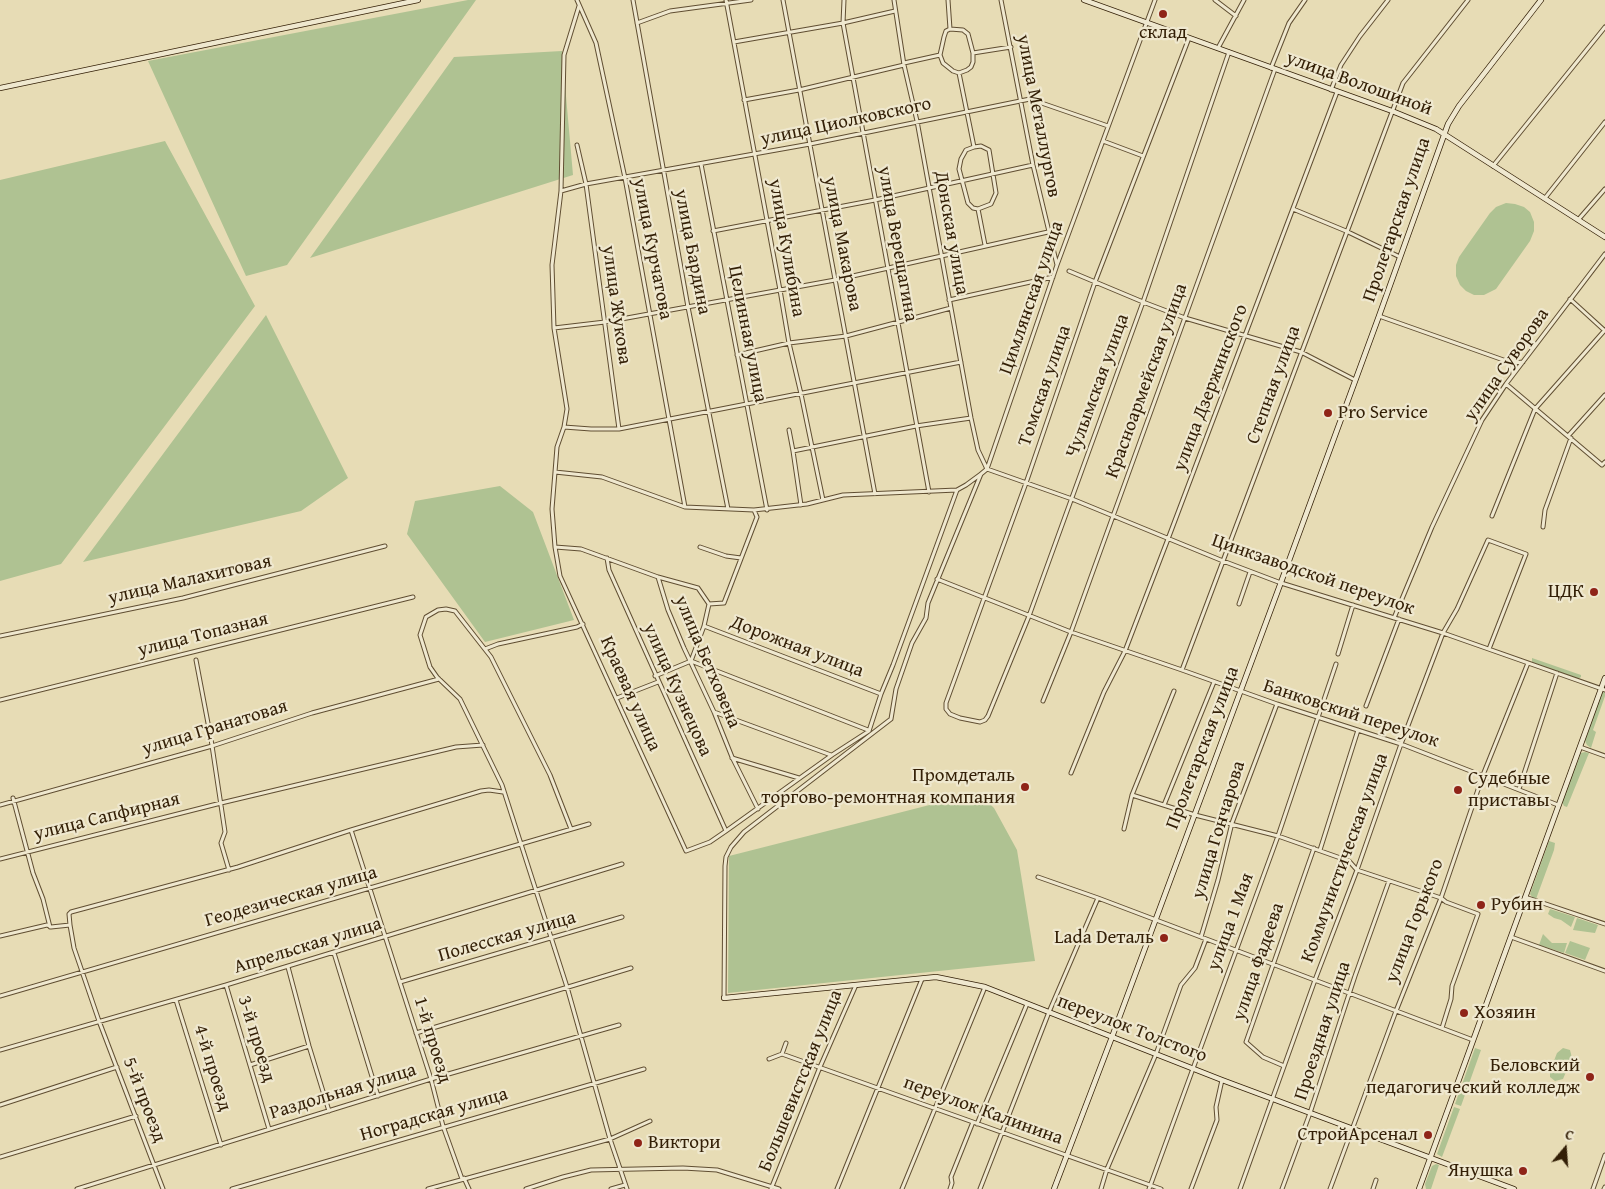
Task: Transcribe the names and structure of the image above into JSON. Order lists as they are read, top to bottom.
{
  "streets": {
    "street": [
      "улица Волошиной",
      "улица Металлургов",
      "улица Циолковского",
      "Пролетарская улица",
      "Донская улица",
      "улица Макарова",
      "улица Верещагина",
      "улица Кулибина",
      "улица Курчатова",
      "улица Бардина",
      "Цимлянская улица",
      "улица Жукова",
      "Целинная улица",
      "улица Суворова",
      "Красноармейская улица",
      "Степная улица",
      "Томская улица",
      "Чулымская улица",
      "улица Дзержинского",
      "Цинкзаводской переулок",
      "улица Малахитовая",
      "улица Топазная",
      "Дорожная улица",
      "улица Бетховена",
      "улица Кузнецова",
      "Краевая улица",
      "Банковский переулок",
      "улица Гранатовая",
      "улица Сапфирная",
      "улица Гончарова",
      "Коммунистическая улица",
      "Геодезическая улица",
      "улица Горького",
      "улица 1 Мая",
      "Полесская улица",
      "Апрельская улица",
      "улица Фадеева",
      "переулок Толстого",
      "Проездная улица",
      "3-й проезд",
      "1-й проезд",
      "4-й проезд",
      "Большевистская улица",
      "Раздольная улица",
      "5-й проезд",
      "переулок Калинина",
      "Ноградская улица"
    ]
  },
  "crossings": [
    ["улица Волошиной", "Пролетарская улица"],
    ["улица Волошиной", "Цимлянская улица"],
    ["улица Волошиной", "Красноармейская улица"],
    ["улица Волошиной", "Степная улица"],
    ["улица Волошиной", "Томская улица"],
    ["улица Волошиной", "Чулымская улица"],
    ["улица Волошиной", "улица Дзержинского"],
    ["улица Металлургов", "улица Циолковского"],
    ["улица Металлургов", "Цимлянская улица"],
    ["улица Циолковского", "Донская улица"],
    ["улица Циолковского", "улица Макарова"],
    ["улица Циолковского", "улица Верещагина"],
    ["улица Циолковского", "улица Кулибина"],
    ["улица Циолковского", "улица Курчатова"],
    ["улица Циолковского", "улица Бардина"],
    ["улица Циолковского", "Цимлянская улица"],
    ["улица Циолковского", "улица Жукова"],
    ["улица Циолковского", "Целинная улица"],
    ["улица Циолковского", "Краевая улица"],
    ["Пролетарская улица", "улица Суворова"],
    ["Пролетарская улица", "Цинкзаводской переулок"],
    ["Пролетарская улица", "Банковский переулок"],
    ["Пролетарская улица", "переулок Толстого"],
    ["Пролетарская улица", "переулок Калинина"],
    ["Донская улица", "Цимлянская улица"],
    ["Донская улица", "Цинкзаводской переулок"],
    ["улица Курчатова", "Краевая улица"],
    ["Цимлянская улица", "Цинкзаводской переулок"],
    ["улица Суворова", "Цинкзаводской переулок"],
    ["Красноармейская улица", "Цинкзаводской переулок"],
    ["Красноармейская улица", "Банковский переулок"],
    ["Степная улица", "Цинкзаводской переулок"],
    ["Степная улица", "Банковский переулок"],
    ["Томская улица", "Чулымская улица"],
    ["Томская улица", "Цинкзаводской переулок"],
    ["Томская улица", "Банковский переулок"],
    ["Чулымская улица", "Цинкзаводской переулок"],
    ["Чулымская улица", "Банковский переулок"],
    ["улица Дзержинского", "Цинкзаводской переулок"],
    ["улица Дзержинского", "Банковский переулок"],
    ["Цинкзаводской переулок", "Коммунистическая улица"],
    ["Цинкзаводской переулок", "улица Горького"],
    ["улица Кузнецова", "Краевая улица"],
    ["Банковский переулок", "улица Гончарова"],
    ["Банковский переулок", "Коммунистическая улица"],
    ["Банковский переулок", "улица Горького"],
    ["Банковский переулок", "улица 1 Мая"],
    ["Коммунистическая улица", "улица Фадеева"],
    ["Коммунистическая улица", "переулок Толстого"],
    ["Геодезическая улица", "1-й проезд"],
    ["Геодезическая улица", "5-й проезд"],
    ["улица Горького", "переулок Толстого"],
    ["улица 1 Мая", "переулок Толстого"],
    ["улица 1 Мая", "переулок Калинина"],
    ["Полесская улица", "1-й проезд"],
    ["Апрельская улица", "3-й проезд"],
    ["Апрельская улица", "1-й проезд"],
    ["Апрельская улица", "4-й проезд"],
    ["Апрельская улица", "5-й проезд"],
    ["переулок Толстого", "Проездная улица"],
    ["переулок Толстого", "Большевистская улица"],
    ["3-й проезд", "Раздольная улица"],
    ["1-й проезд", "Раздольная улица"],
    ["1-й проезд", "Ноградская улица"],
    ["4-й проезд", "Раздольная улица"],
    ["Большевистская улица", "переулок Калинина"],
    ["Раздольная улица", "5-й проезд"]
  ],
  "places": [
    "склад",
    "Pro Service",
    "ЦДК",
    "Промдеталь торгово-ремонтная компания",
    "Судебные приставы",
    "Рубин",
    "Lada Dеталь",
    "Хозяин",
    "Беловский педагогический колледж",
    "СтройАрсенал",
    "Виктори",
    "Янушка"
  ],
  "north": "top"
}
